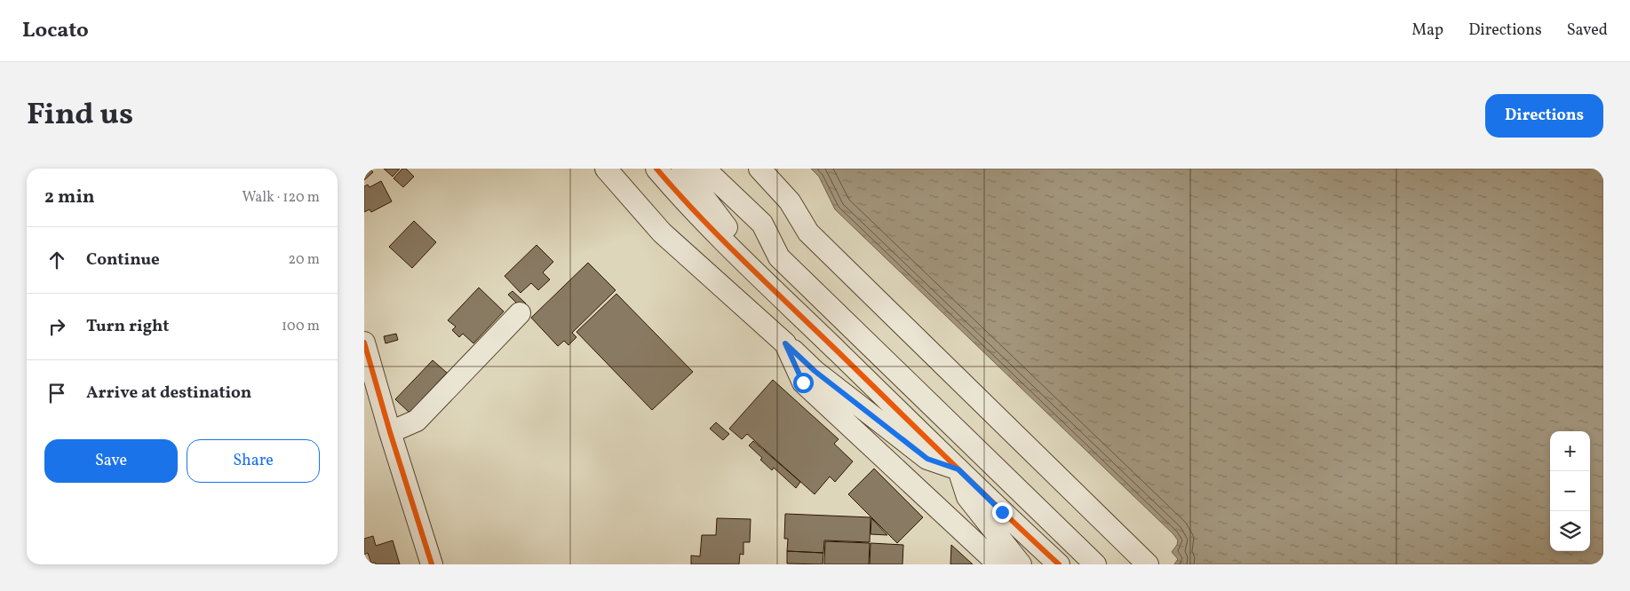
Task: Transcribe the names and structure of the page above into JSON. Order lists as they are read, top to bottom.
{
  "page": {
    "header": "Locato",
    "nav": ["Map", "Directions", "Saved"],
    "title": "Find us",
    "buttons": [
      "Directions",
      ["Save", "Share"]
    ],
    "heading": ["2 min", "Walk · 120 m"],
    "list": [
      ["Continue", "20 m"],
      ["Turn right", "100 m"],
      "Arrive at destination"
    ],
    "map_buttons": ["+", "−"]
  }
}
